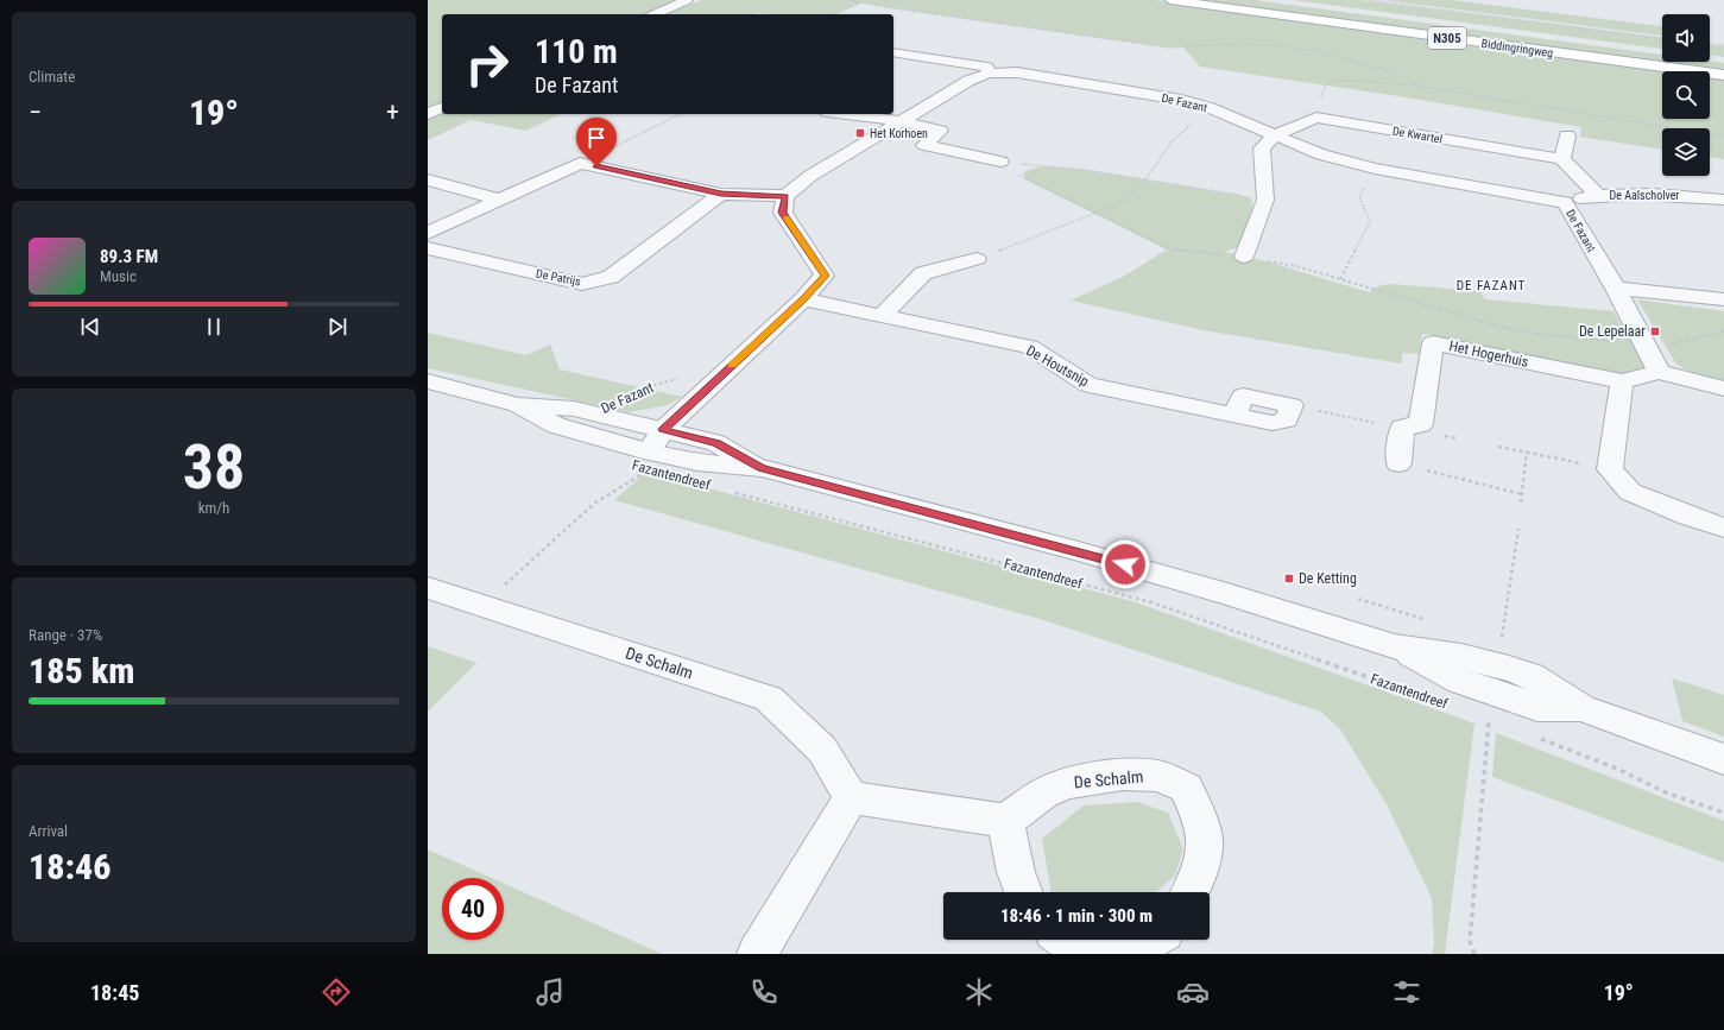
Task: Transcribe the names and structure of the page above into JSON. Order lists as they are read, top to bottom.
{
  "streets": {
    "main road": ["N305", "Biddingringweg"],
    "street": [
      "De Fazant",
      "De Kwartel",
      "De Aalscholver",
      "De Patrijs",
      "Het Hogerhuis",
      "De Houtsnip",
      "Fazantendreef",
      "De Schalm"
    ]
  },
  "crossings": [
    ["De Fazant", "De Aalscholver"],
    ["De Fazant", "Fazantendreef"]
  ],
  "districts": ["DE FAZANT"],
  "places": {
    "transit": ["Het Korhoen", "De Lepelaar", "De Ketting"]
  },
  "page": {
    "tile": [
      "Climate",
      ["38", "km/h"],
      ["Range · 37%", "185 km"],
      ["Arrival", "18:46"]
    ],
    "turn": ["110 m", "De Fazant"],
    "heat": ["−", "19°", "+"],
    "song": ["89.3 FM", "Music"],
    "limit": "40",
    "trip": "18:46 · 1 min · 300 m",
    "tabs": ["18:45", "19°"]
  }
}
